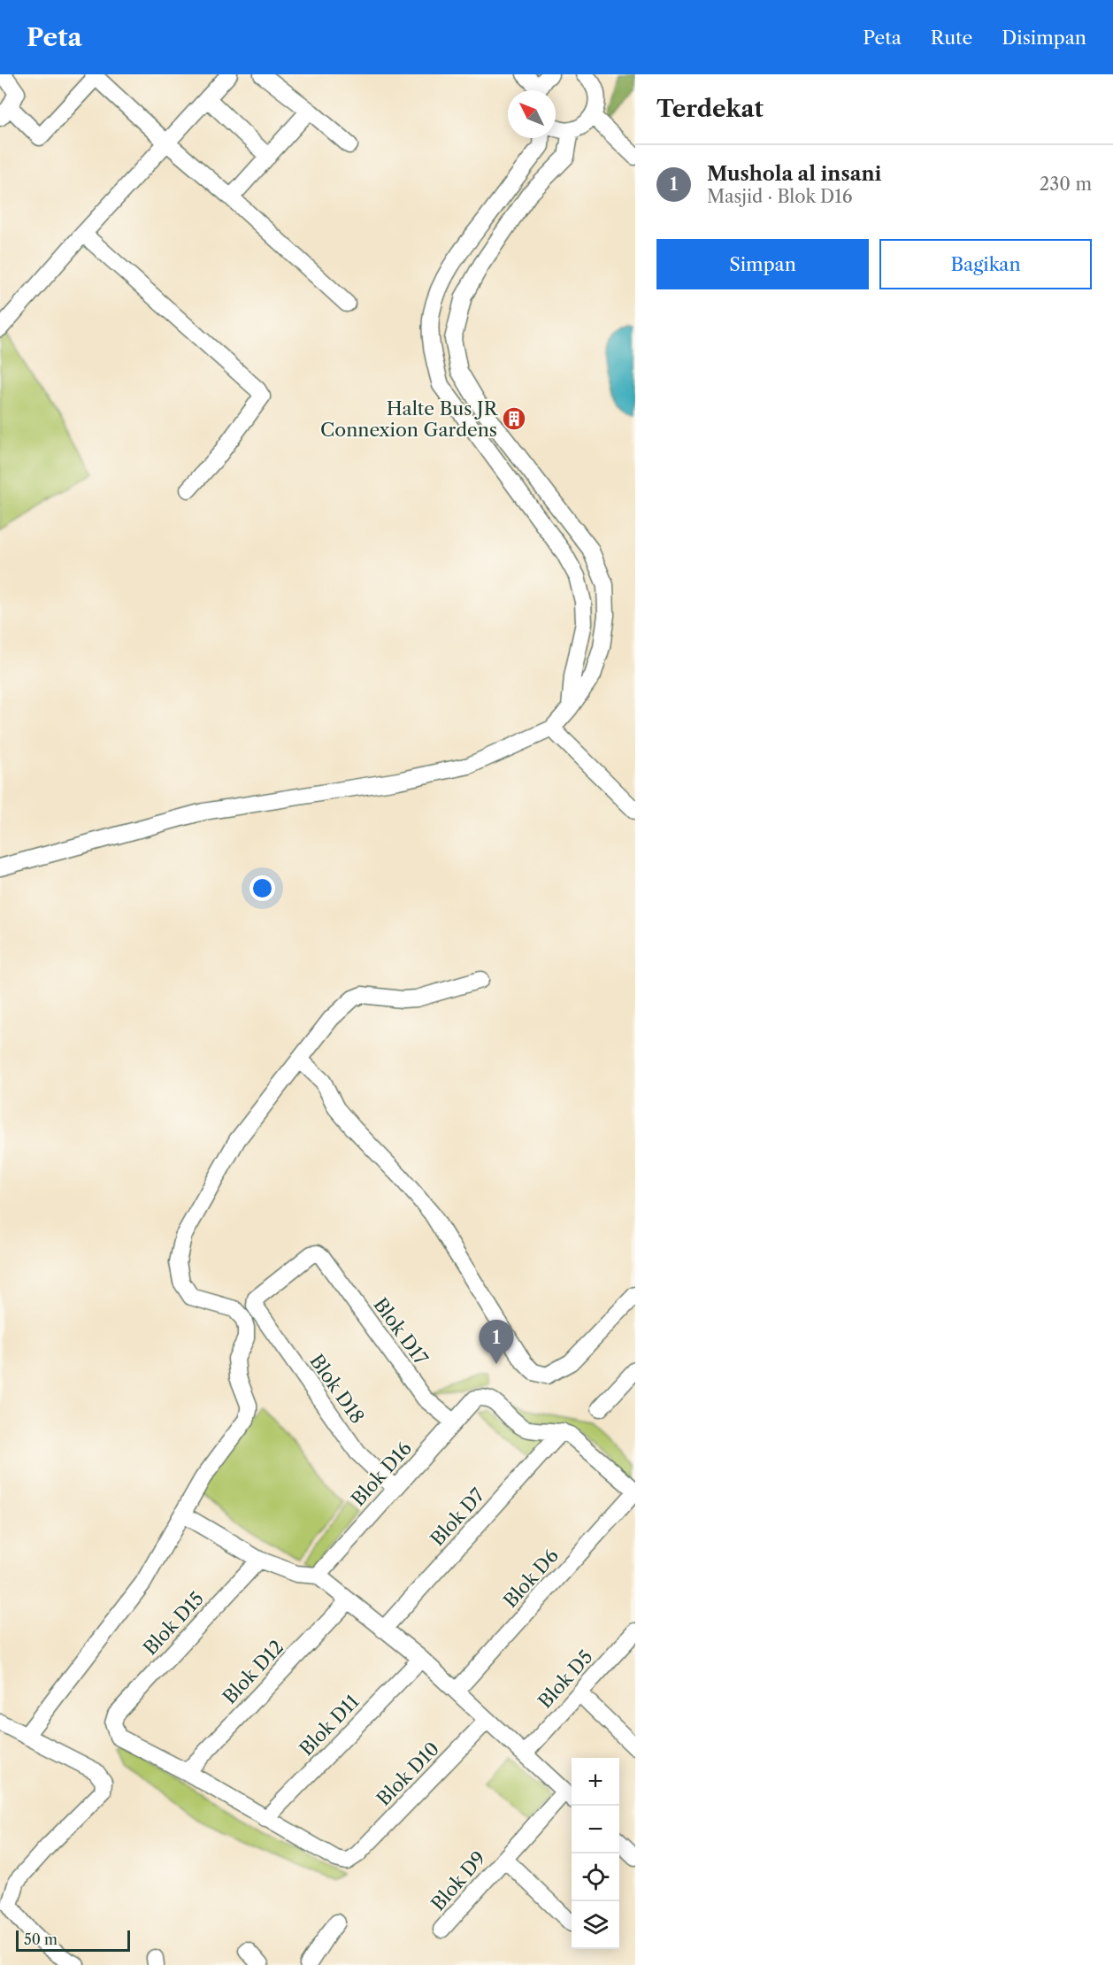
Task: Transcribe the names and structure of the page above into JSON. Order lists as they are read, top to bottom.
{
  "streets": {
    "street": [
      "Blok D17",
      "Blok D18",
      "Blok D16",
      "Blok D7",
      "Blok D6",
      "Blok D15",
      "Blok D12",
      "Blok D5",
      "Blok D11",
      "Blok D10",
      "Blok D9"
    ]
  },
  "crossings": [
    ["Blok D17", "Blok D18"],
    ["Blok D17", "Blok D16"],
    ["Blok D18", "Blok D16"],
    ["Blok D16", "Blok D7"],
    ["Blok D15", "Blok D12"],
    ["Blok D11", "Blok D10"]
  ],
  "places": {
    "building": ["Halte Bus JR Connexion Gardens"]
  },
  "scale_bar": "50 m",
  "north": "top left",
  "page": {
    "header": "Peta",
    "nav": ["Peta", "Rute", "Disimpan"],
    "heading": "Terdekat",
    "list": [
      {
        "mark": "1",
        "name": "Mushola al insani",
        "note": "Masjid · Blok D16",
        "value": "230 m"
      }
    ],
    "buttons": ["Simpan", "Bagikan"],
    "pins": "1",
    "map_buttons": ["+", "−"],
    "scale": "50 m"
  }
}
